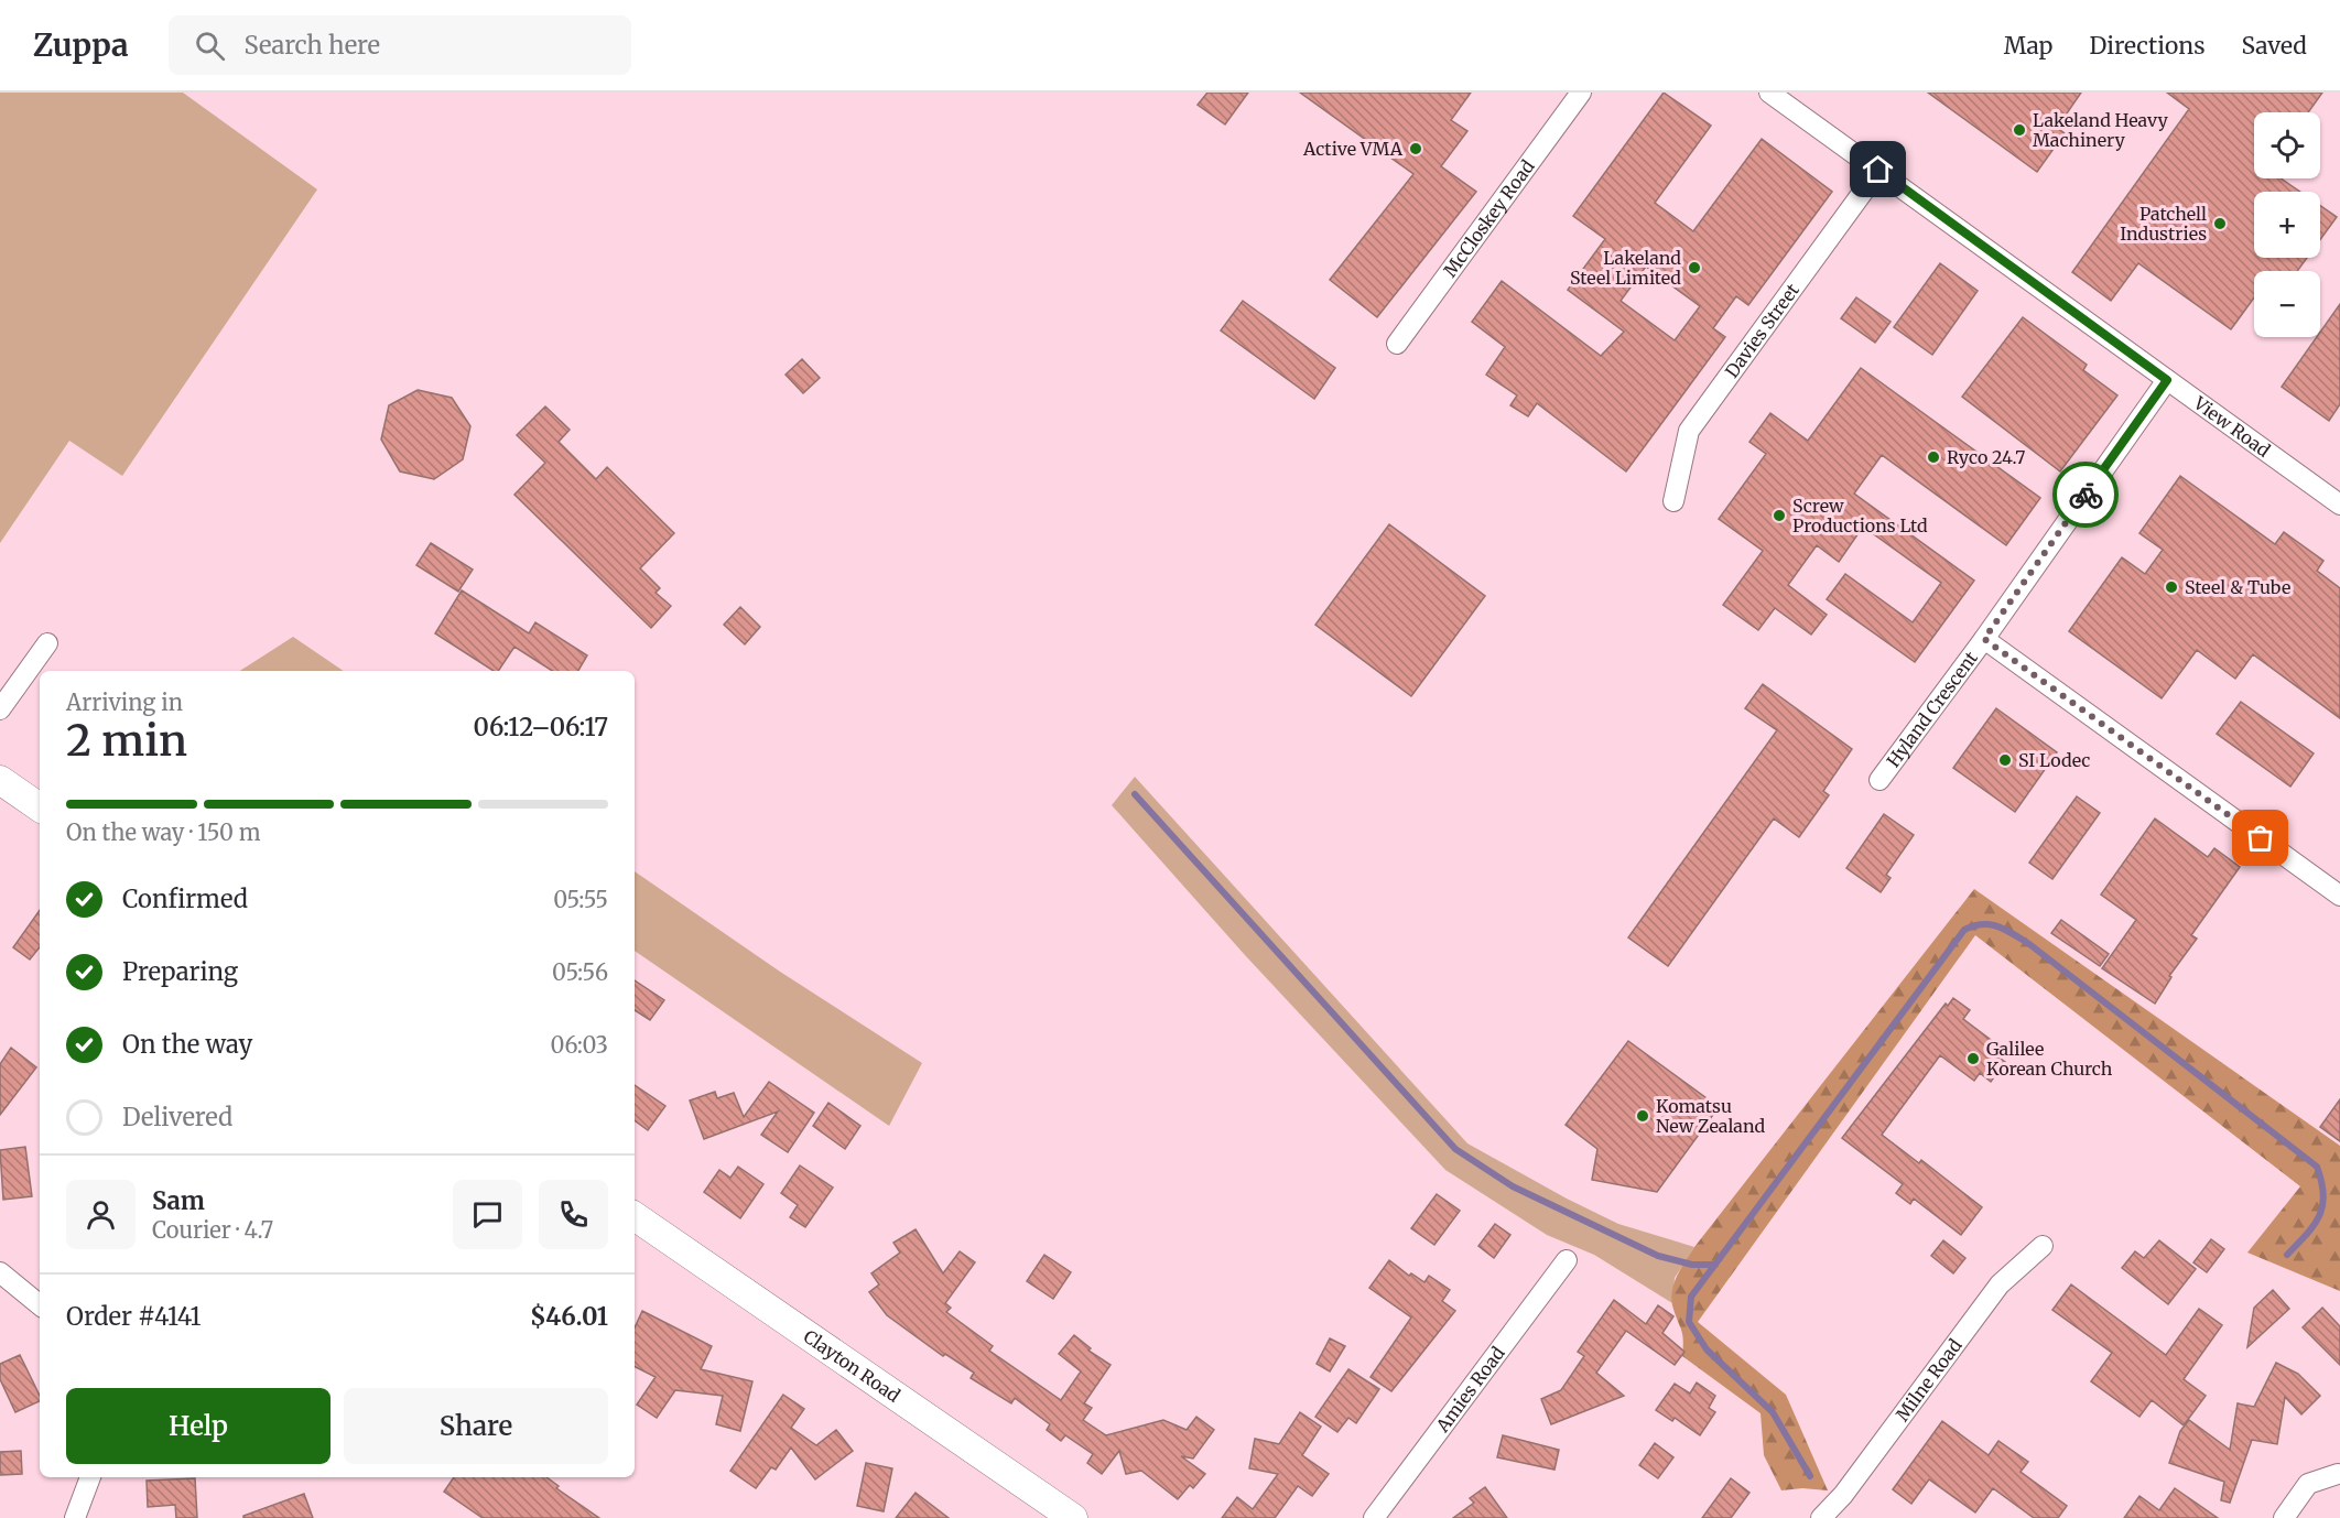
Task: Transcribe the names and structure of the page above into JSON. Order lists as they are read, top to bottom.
{
  "streets": {
    "main road": ["Clayton Road"],
    "street": [
      "McCloskey Road",
      "Davies Street",
      "View Road",
      "Hyland Crescent",
      "Milne Road",
      "Amies Road"
    ]
  },
  "crossings": [
    ["Davies Street", "View Road"],
    ["View Road", "Hyland Crescent"]
  ],
  "places": [
    "Lakeland Heavy Machinery",
    "Active VMA",
    "Patchell Industries",
    "Lakeland Steel Limited",
    "Ryco 24.7",
    "Screw Productions Ltd",
    "Steel & Tube",
    "SI Lodec",
    "Galilee Korean Church",
    "Komatsu New Zealand"
  ],
  "page": {
    "header": "Zuppa",
    "search": "Search here",
    "nav": ["Map", "Directions", "Saved"],
    "map_buttons": ["+", "−"],
    "heading": ["2 min", "Arriving in", "06:12–06:17"],
    "panel": [
      "Sam",
      "Courier · 4.7",
      "Order #4141",
      "$46.01"
    ],
    "bar": "On the way · 150 m",
    "list": [
      ["Confirmed", "05:55"],
      ["Preparing", "05:56"],
      ["On the way", "06:03"],
      "Delivered"
    ],
    "buttons": ["Help", "Share"]
  }
}
